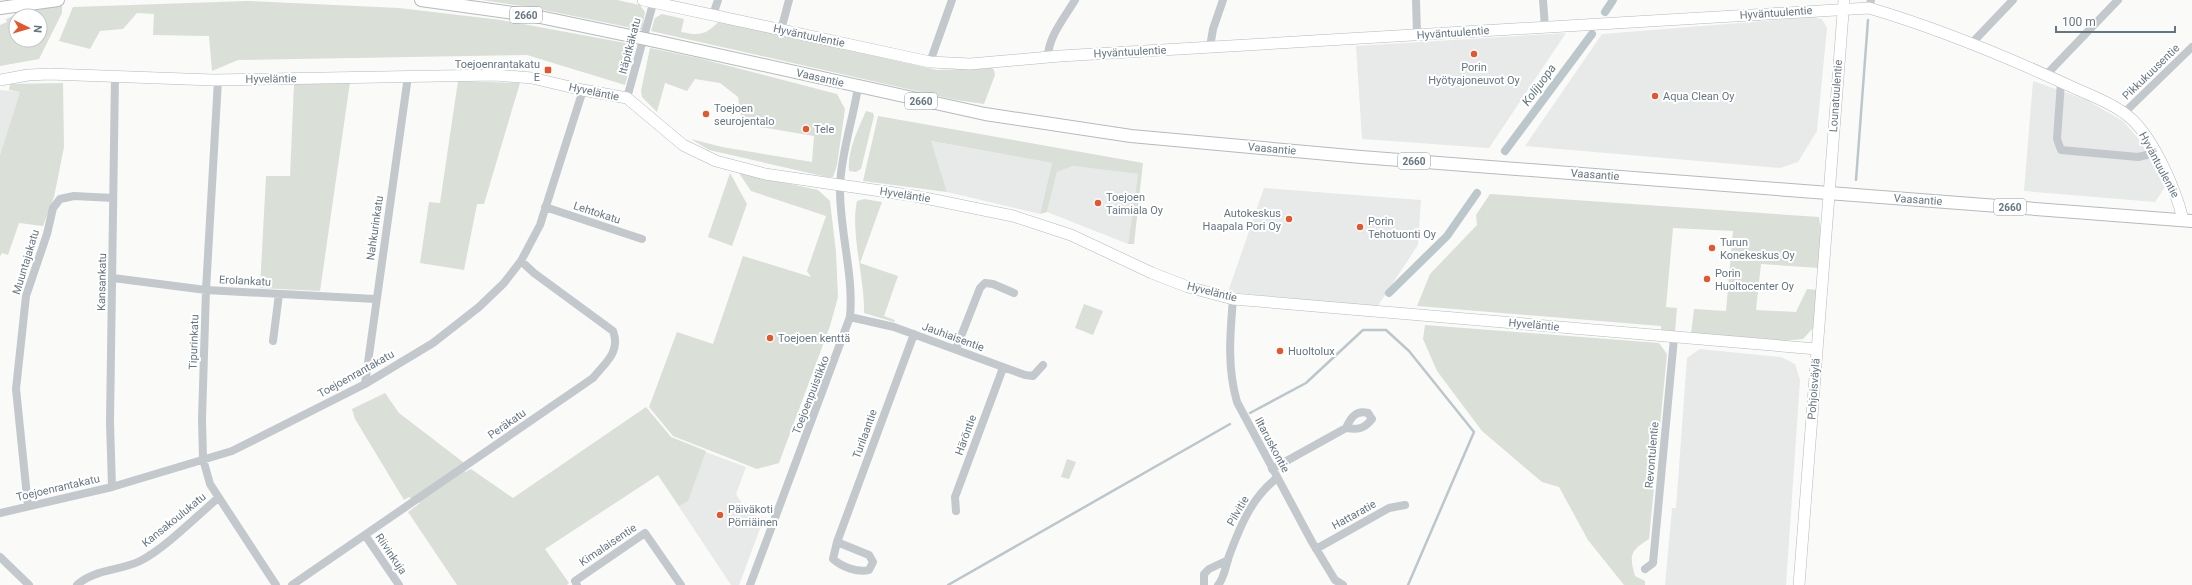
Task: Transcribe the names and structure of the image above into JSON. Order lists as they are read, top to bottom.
{
  "streets": {
    "main road": ["2660", "Vaasantie"],
    "street": [
      "Hyväntuulentie",
      "Itäpitkäkatu",
      "Pikkukuusentie",
      "Hyveläntie",
      "Lounatuulentie",
      "Lehtokatu",
      "Nahkurinkatu",
      "Muuntajakatu",
      "Erolankatu",
      "Kansankatu",
      "Jauhiaisentie",
      "Tipurinkatu",
      "Toejoenrantakatu",
      "Pohjoisväylä",
      "Toejoenpuistikko",
      "Peräkatu",
      "Turilaantie",
      "Häröntie",
      "Iltaruskontie",
      "Revontulentie",
      "Pilvitie",
      "Hattaratie",
      "Kansakoulukatu",
      "Kimalaisentie",
      "Riivinkuja"
    ]
  },
  "crossings": [
    ["Hyväntuulentie", "Itäpitkäkatu"],
    ["Hyväntuulentie", "Pikkukuusentie"],
    ["Hyväntuulentie", "Vaasantie"],
    ["Hyväntuulentie", "Lounatuulentie"],
    ["Itäpitkäkatu", "Hyveläntie"],
    ["Vaasantie", "Lounatuulentie"],
    ["Vaasantie", "Pohjoisväylä"],
    ["Vaasantie", "Toejoenpuistikko"],
    ["Hyveläntie", "Nahkurinkatu"],
    ["Hyveläntie", "Kansankatu"],
    ["Hyveläntie", "Tipurinkatu"],
    ["Hyveläntie", "Toejoenrantakatu"],
    ["Hyveläntie", "Pohjoisväylä"],
    ["Hyveläntie", "Toejoenpuistikko"],
    ["Hyveläntie", "Iltaruskontie"],
    ["Hyveläntie", "Revontulentie"],
    ["Lounatuulentie", "Pohjoisväylä"],
    ["Lehtokatu", "Toejoenrantakatu"],
    ["Nahkurinkatu", "Erolankatu"],
    ["Nahkurinkatu", "Toejoenrantakatu"],
    ["Muuntajakatu", "Kansankatu"],
    ["Muuntajakatu", "Toejoenrantakatu"],
    ["Erolankatu", "Kansankatu"],
    ["Erolankatu", "Tipurinkatu"],
    ["Kansankatu", "Toejoenrantakatu"],
    ["Jauhiaisentie", "Toejoenpuistikko"],
    ["Jauhiaisentie", "Turilaantie"],
    ["Jauhiaisentie", "Häröntie"],
    ["Tipurinkatu", "Toejoenrantakatu"],
    ["Tipurinkatu", "Kansakoulukatu"],
    ["Toejoenrantakatu", "Peräkatu"],
    ["Peräkatu", "Riivinkuja"],
    ["Iltaruskontie", "Pilvitie"],
    ["Iltaruskontie", "Hattaratie"]
  ],
  "water": ["Kolijuopa"],
  "places": {
    "other": [
      "Porin Hyötyajoneuvot Oy",
      "Aqua Clean Oy",
      "Toejoen seurojentalo",
      "Tele",
      "Toejoen Taimiala Oy",
      "Autokeskus Haapala Pori Oy",
      "Porin Tehotuonti Oy",
      "Turun Konekeskus Oy",
      "Porin Huoltocenter Oy",
      "Toejoen kenttä",
      "Huoltolux",
      "Päiväkoti Pörriäinen"
    ],
    "transit": ["Toejoenrantakatu E"]
  },
  "scale_bar": "100 m",
  "north": "right"
}
